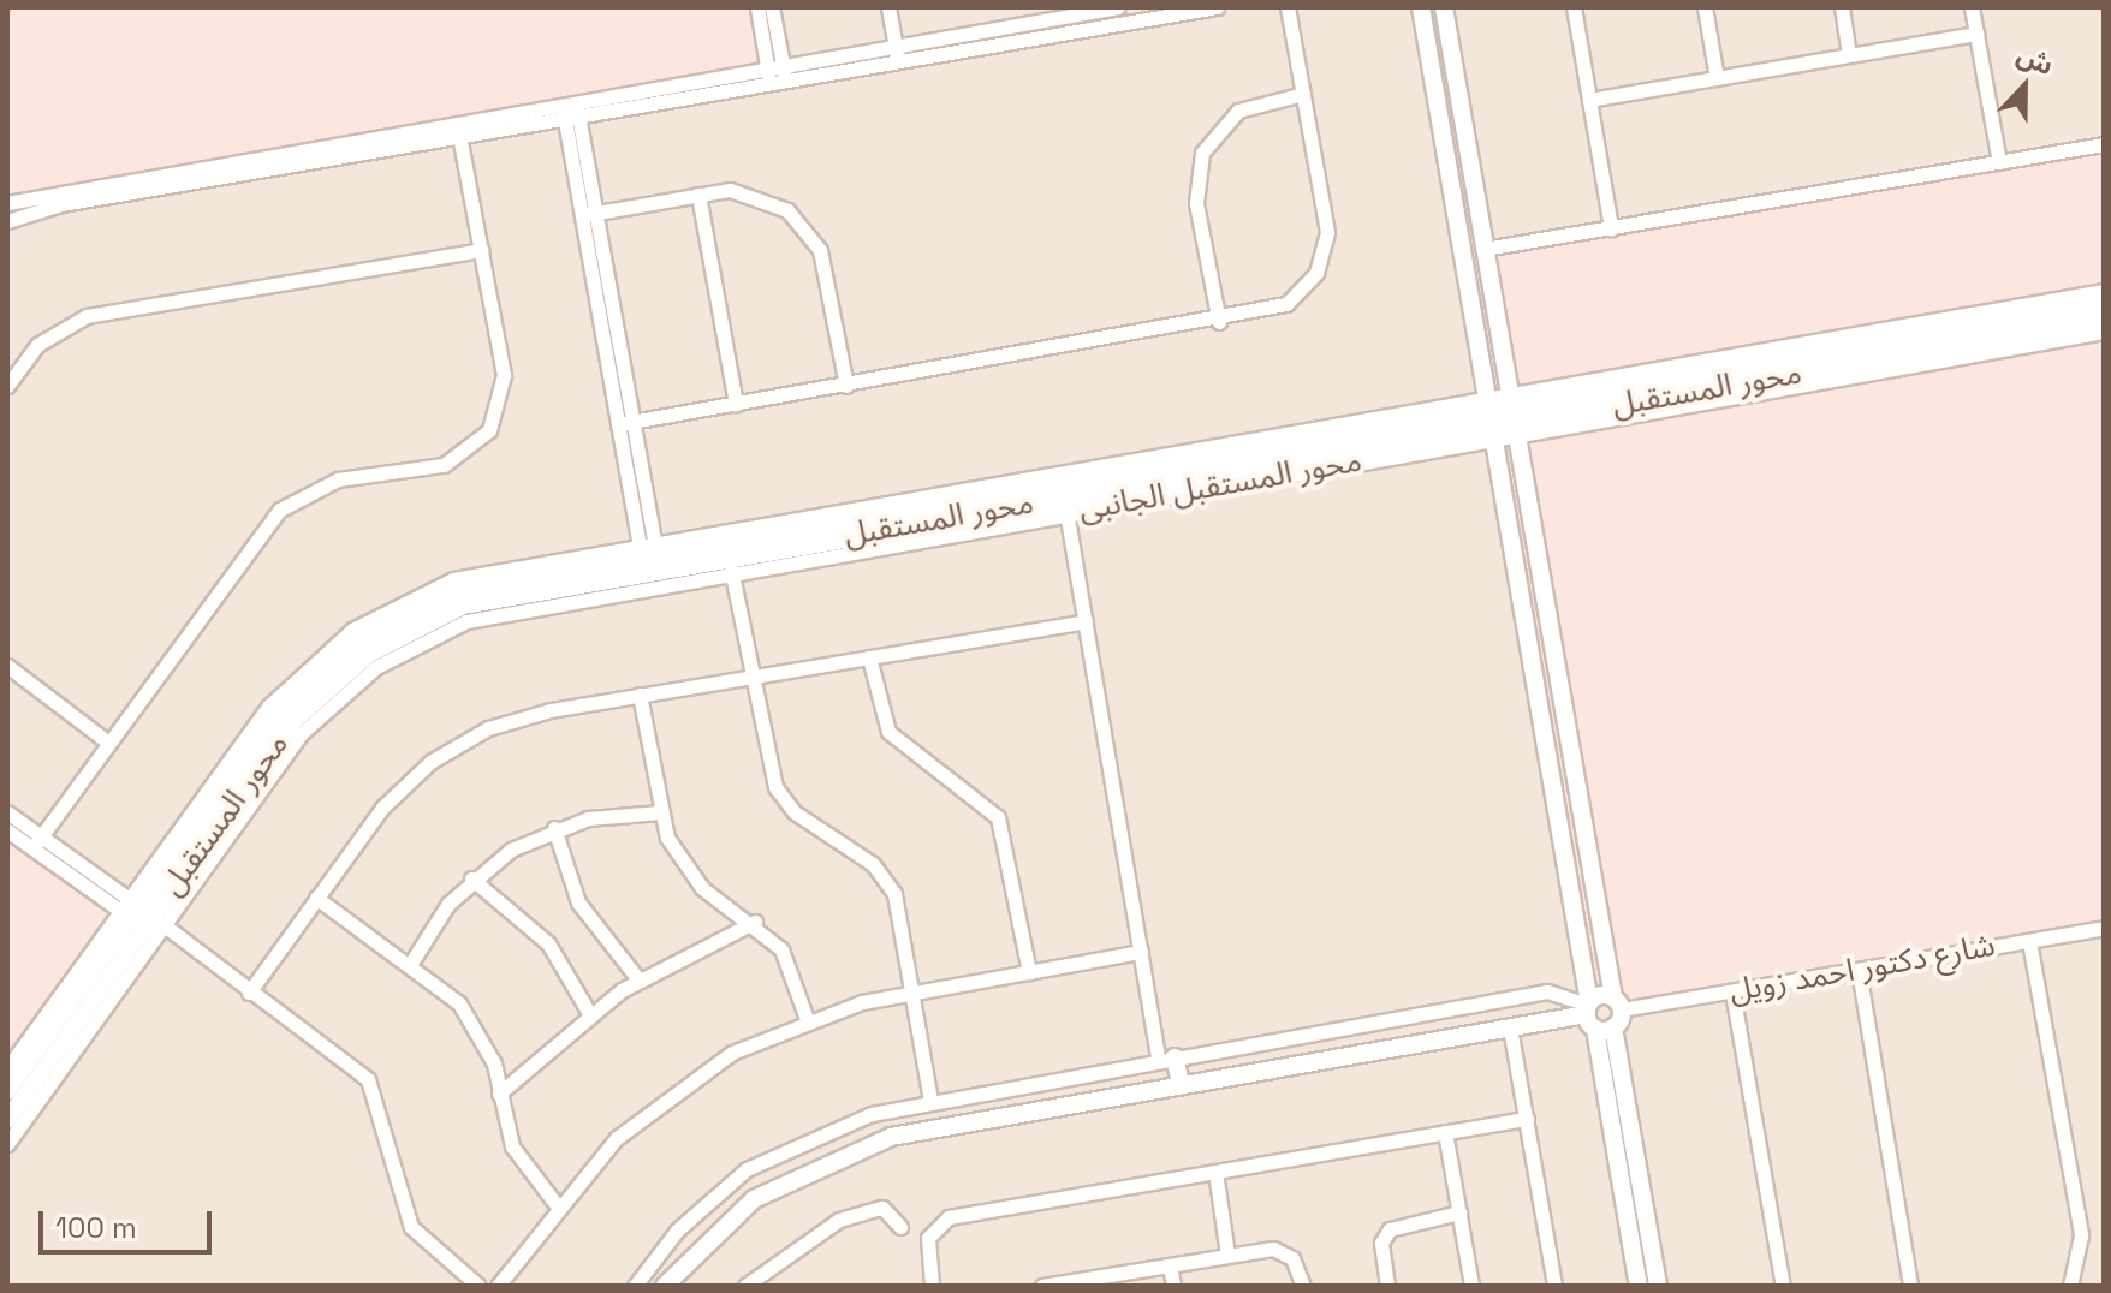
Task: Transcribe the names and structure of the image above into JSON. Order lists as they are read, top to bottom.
{
  "streets": {
    "street": ["محور المستقبل", "محور المستقبل الجانبى", "شارع دكتور احمد زويل"]
  },
  "crossings": [
    ["محور المستقبل", "محور المستقبل الجانبى"]
  ],
  "scale_bar": "100 m",
  "north": "top"
}
